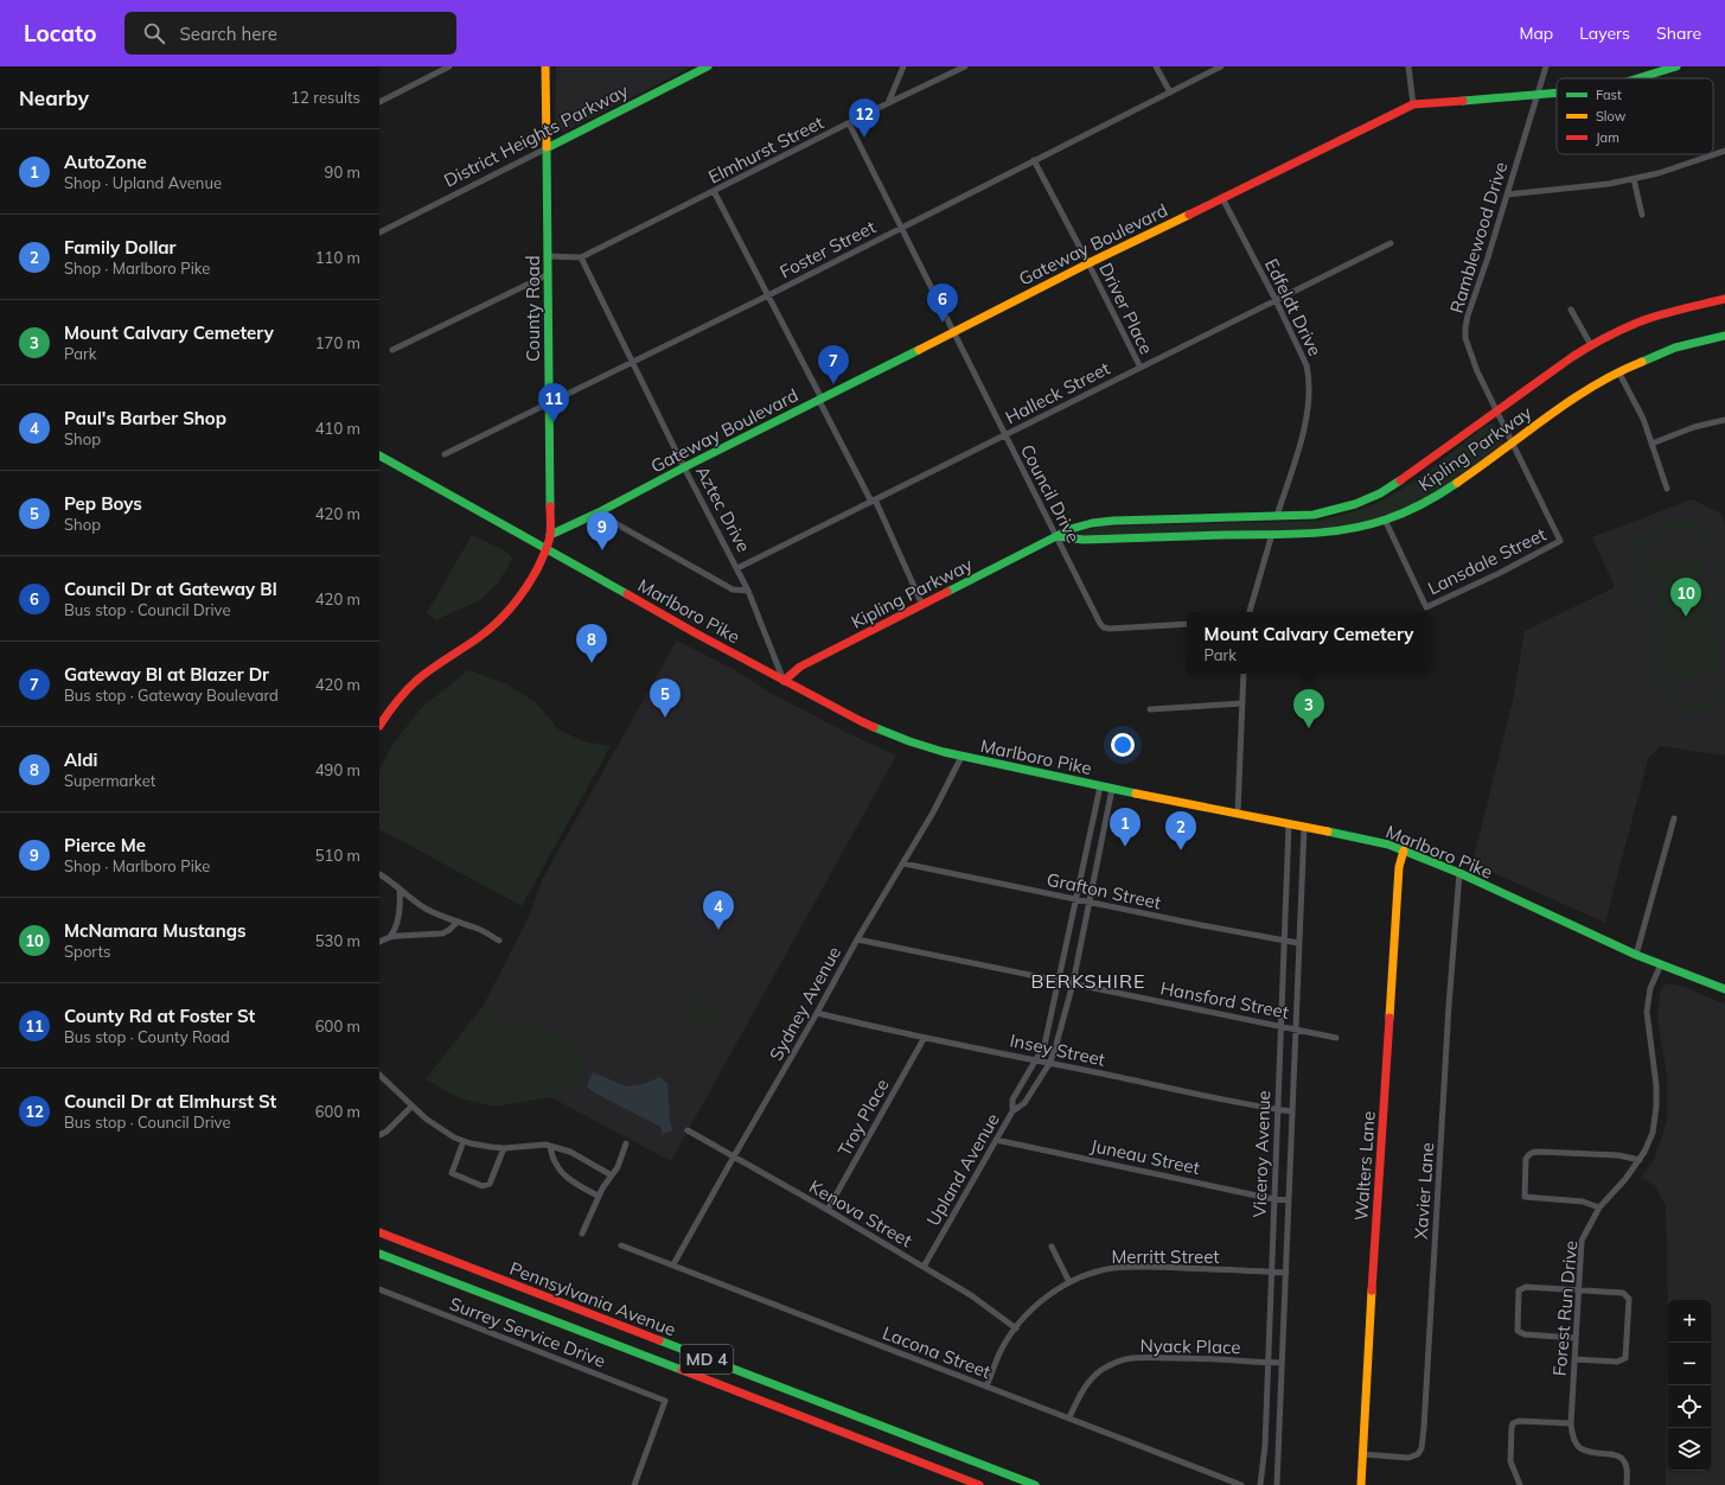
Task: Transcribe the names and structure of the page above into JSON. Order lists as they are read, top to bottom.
{
  "streets": {
    "main road": [
      "District Heights Parkway",
      "Gateway Boulevard",
      "County Road",
      "Kipling Parkway",
      "Marlboro Pike",
      "Walters Lane",
      "Pennsylvania Avenue",
      "MD 4"
    ],
    "street": [
      "Elmhurst Street",
      "Ramblewood Drive",
      "Foster Street",
      "Edfeldt Drive",
      "Driver Place",
      "Halleck Street",
      "Council Drive",
      "Aztec Drive",
      "Lansdale Street",
      "Grafton Street",
      "Hansford Street",
      "Sydney Avenue",
      "Insey Street",
      "Troy Place",
      "Viceroy Avenue",
      "Juneau Street",
      "Upland Avenue",
      "Xavier Lane",
      "Kenova Street",
      "Merritt Street",
      "Forest Run Drive",
      "Surrey Service Drive",
      "Nyack Place",
      "Lacona Street"
    ]
  },
  "crossings": [
    ["District Heights Parkway", "County Road"],
    ["Elmhurst Street", "Council Drive"],
    ["Elmhurst Street", "Aztec Drive"],
    ["Ramblewood Drive", "Gateway Boulevard"],
    ["Ramblewood Drive", "Kipling Parkway"],
    ["Ramblewood Drive", "Lansdale Street"],
    ["Gateway Boulevard", "Edfeldt Drive"],
    ["Gateway Boulevard", "County Road"],
    ["Gateway Boulevard", "Driver Place"],
    ["Gateway Boulevard", "Council Drive"],
    ["Gateway Boulevard", "Aztec Drive"],
    ["Foster Street", "County Road"],
    ["Foster Street", "Driver Place"],
    ["Foster Street", "Council Drive"],
    ["Foster Street", "Aztec Drive"],
    ["Edfeldt Drive", "Halleck Street"],
    ["Edfeldt Drive", "Kipling Parkway"],
    ["County Road", "Marlboro Pike"],
    ["Driver Place", "Halleck Street"],
    ["Halleck Street", "Council Drive"],
    ["Halleck Street", "Aztec Drive"],
    ["Kipling Parkway", "Council Drive"],
    ["Kipling Parkway", "Aztec Drive"],
    ["Kipling Parkway", "Lansdale Street"],
    ["Kipling Parkway", "Marlboro Pike"],
    ["Aztec Drive", "Marlboro Pike"],
    ["Marlboro Pike", "Sydney Avenue"],
    ["Marlboro Pike", "Viceroy Avenue"],
    ["Marlboro Pike", "Walters Lane"],
    ["Marlboro Pike", "Upland Avenue"],
    ["Marlboro Pike", "Xavier Lane"],
    ["Marlboro Pike", "Forest Run Drive"],
    ["Grafton Street", "Sydney Avenue"],
    ["Grafton Street", "Viceroy Avenue"],
    ["Grafton Street", "Upland Avenue"],
    ["Hansford Street", "Sydney Avenue"],
    ["Hansford Street", "Viceroy Avenue"],
    ["Hansford Street", "Upland Avenue"],
    ["Sydney Avenue", "Insey Street"],
    ["Sydney Avenue", "Kenova Street"],
    ["Sydney Avenue", "Lacona Street"],
    ["Insey Street", "Troy Place"],
    ["Insey Street", "Viceroy Avenue"],
    ["Insey Street", "Upland Avenue"],
    ["Troy Place", "Kenova Street"],
    ["Viceroy Avenue", "Juneau Street"],
    ["Viceroy Avenue", "Merritt Street"],
    ["Viceroy Avenue", "Nyack Place"],
    ["Juneau Street", "Upland Avenue"],
    ["Walters Lane", "Xavier Lane"],
    ["Upland Avenue", "Kenova Street"],
    ["Kenova Street", "Merritt Street"],
    ["Merritt Street", "Lacona Street"],
    ["Nyack Place", "Lacona Street"]
  ],
  "districts": ["BERKSHIRE"],
  "legend": ["Fast", "Slow", "Jam"],
  "page": {
    "header": "Locato",
    "search": "Search here",
    "nav": ["Map", "Layers", "Share"],
    "heading": ["Nearby", "12 results"],
    "pins": [
      "12",
      "6",
      "7",
      "11",
      "9",
      "10",
      "8",
      "5",
      "3",
      "1",
      "2",
      "4"
    ],
    "list": [
      {
        "mark": "1",
        "name": "AutoZone",
        "note": "Shop · Upland Avenue",
        "value": "90 m"
      },
      {
        "mark": "2",
        "name": "Family Dollar",
        "note": "Shop · Marlboro Pike",
        "value": "110 m"
      },
      {
        "mark": "3",
        "name": "Mount Calvary Cemetery",
        "note": "Park",
        "value": "170 m"
      },
      {
        "mark": "4",
        "name": "Paul's Barber Shop",
        "note": "Shop",
        "value": "410 m"
      },
      {
        "mark": "5",
        "name": "Pep Boys",
        "note": "Shop",
        "value": "420 m"
      },
      {
        "mark": "6",
        "name": "Council Dr at Gateway Bl",
        "note": "Bus stop · Council Drive",
        "value": "420 m"
      },
      {
        "mark": "7",
        "name": "Gateway Bl at Blazer Dr",
        "note": "Bus stop · Gateway Boulevard",
        "value": "420 m"
      },
      {
        "mark": "8",
        "name": "Aldi",
        "note": "Supermarket",
        "value": "490 m"
      },
      {
        "mark": "9",
        "name": "Pierce Me",
        "note": "Shop · Marlboro Pike",
        "value": "510 m"
      },
      {
        "mark": "10",
        "name": "McNamara Mustangs",
        "note": "Sports",
        "value": "530 m"
      },
      {
        "mark": "11",
        "name": "County Rd at Foster St",
        "note": "Bus stop · County Road",
        "value": "600 m"
      },
      {
        "mark": "12",
        "name": "Council Dr at Elmhurst St",
        "note": "Bus stop · Council Drive",
        "value": "600 m"
      }
    ],
    "popup": ["Mount Calvary Cemetery", "Park"],
    "map_buttons": ["+", "−"]
  }
}
